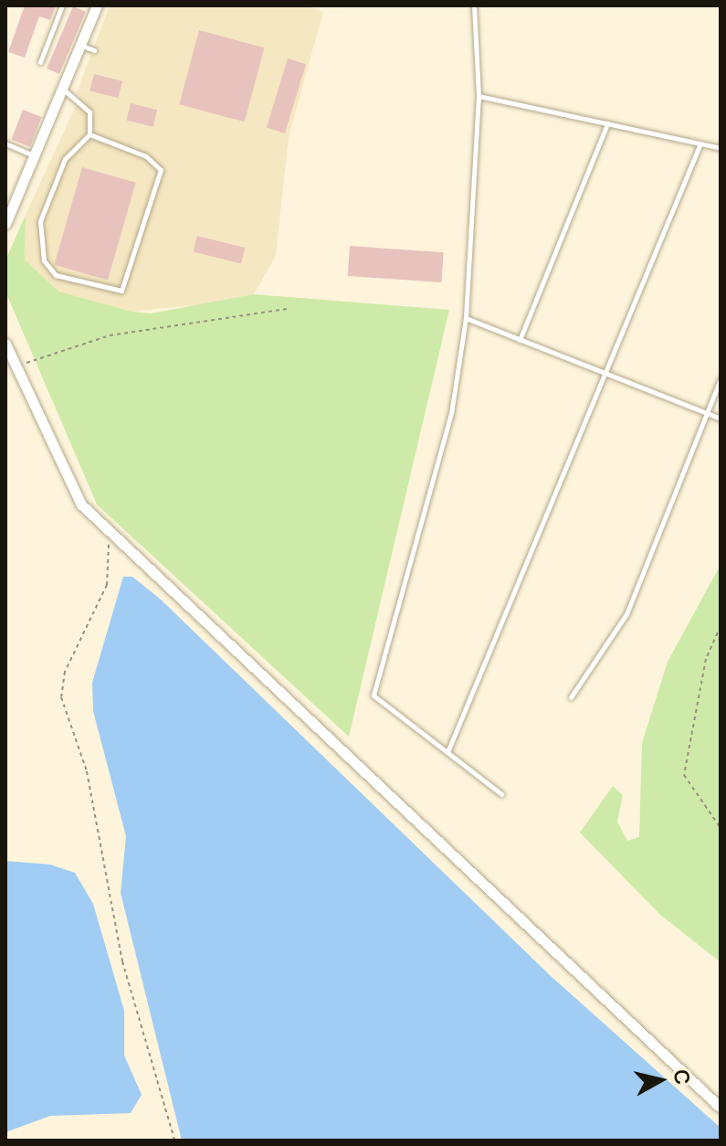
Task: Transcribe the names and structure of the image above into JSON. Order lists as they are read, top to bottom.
{
  "north": "right"
}
